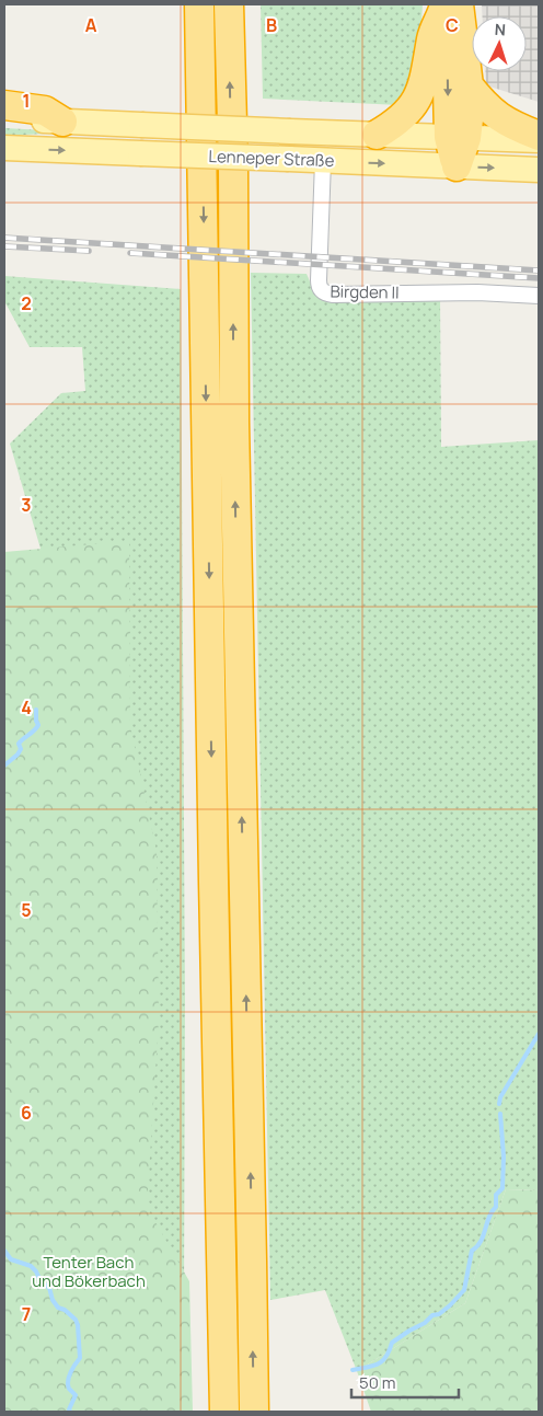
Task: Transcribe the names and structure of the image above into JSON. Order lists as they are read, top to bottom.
{
  "streets": {
    "main road": ["Lenneper Straße"],
    "street": ["Birgden II"]
  },
  "crossings": [
    ["Lenneper Straße", "Birgden II"]
  ],
  "parks": ["Tenter Bach und Bökerbach"],
  "scale_bar": "50 m",
  "north": "top",
  "grid": {
    "columns": ["A", "B", "C"],
    "rows": [
      "1",
      "2",
      "3",
      "4",
      "5",
      "6",
      "7"
    ]
  }
}
